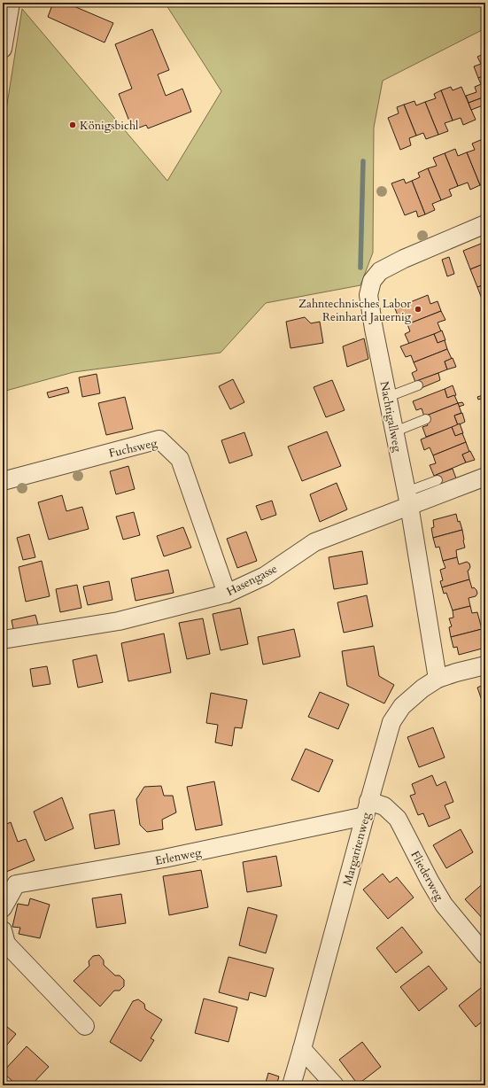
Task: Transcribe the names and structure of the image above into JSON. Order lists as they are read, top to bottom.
{
  "streets": {
    "street": [
      "Nachtigallweg",
      "Fuchsweg",
      "Hasengasse",
      "Margaritenweg",
      "Erlenweg",
      "Fliederweg"
    ]
  },
  "crossings": [
    ["Nachtigallweg", "Hasengasse"],
    ["Nachtigallweg", "Margaritenweg"],
    ["Fuchsweg", "Hasengasse"],
    ["Margaritenweg", "Erlenweg"],
    ["Margaritenweg", "Fliederweg"],
    ["Erlenweg", "Fliederweg"]
  ],
  "places": ["Königsbichl", "Zahntechnisches Labor Reinhard Jauernig"]
}
